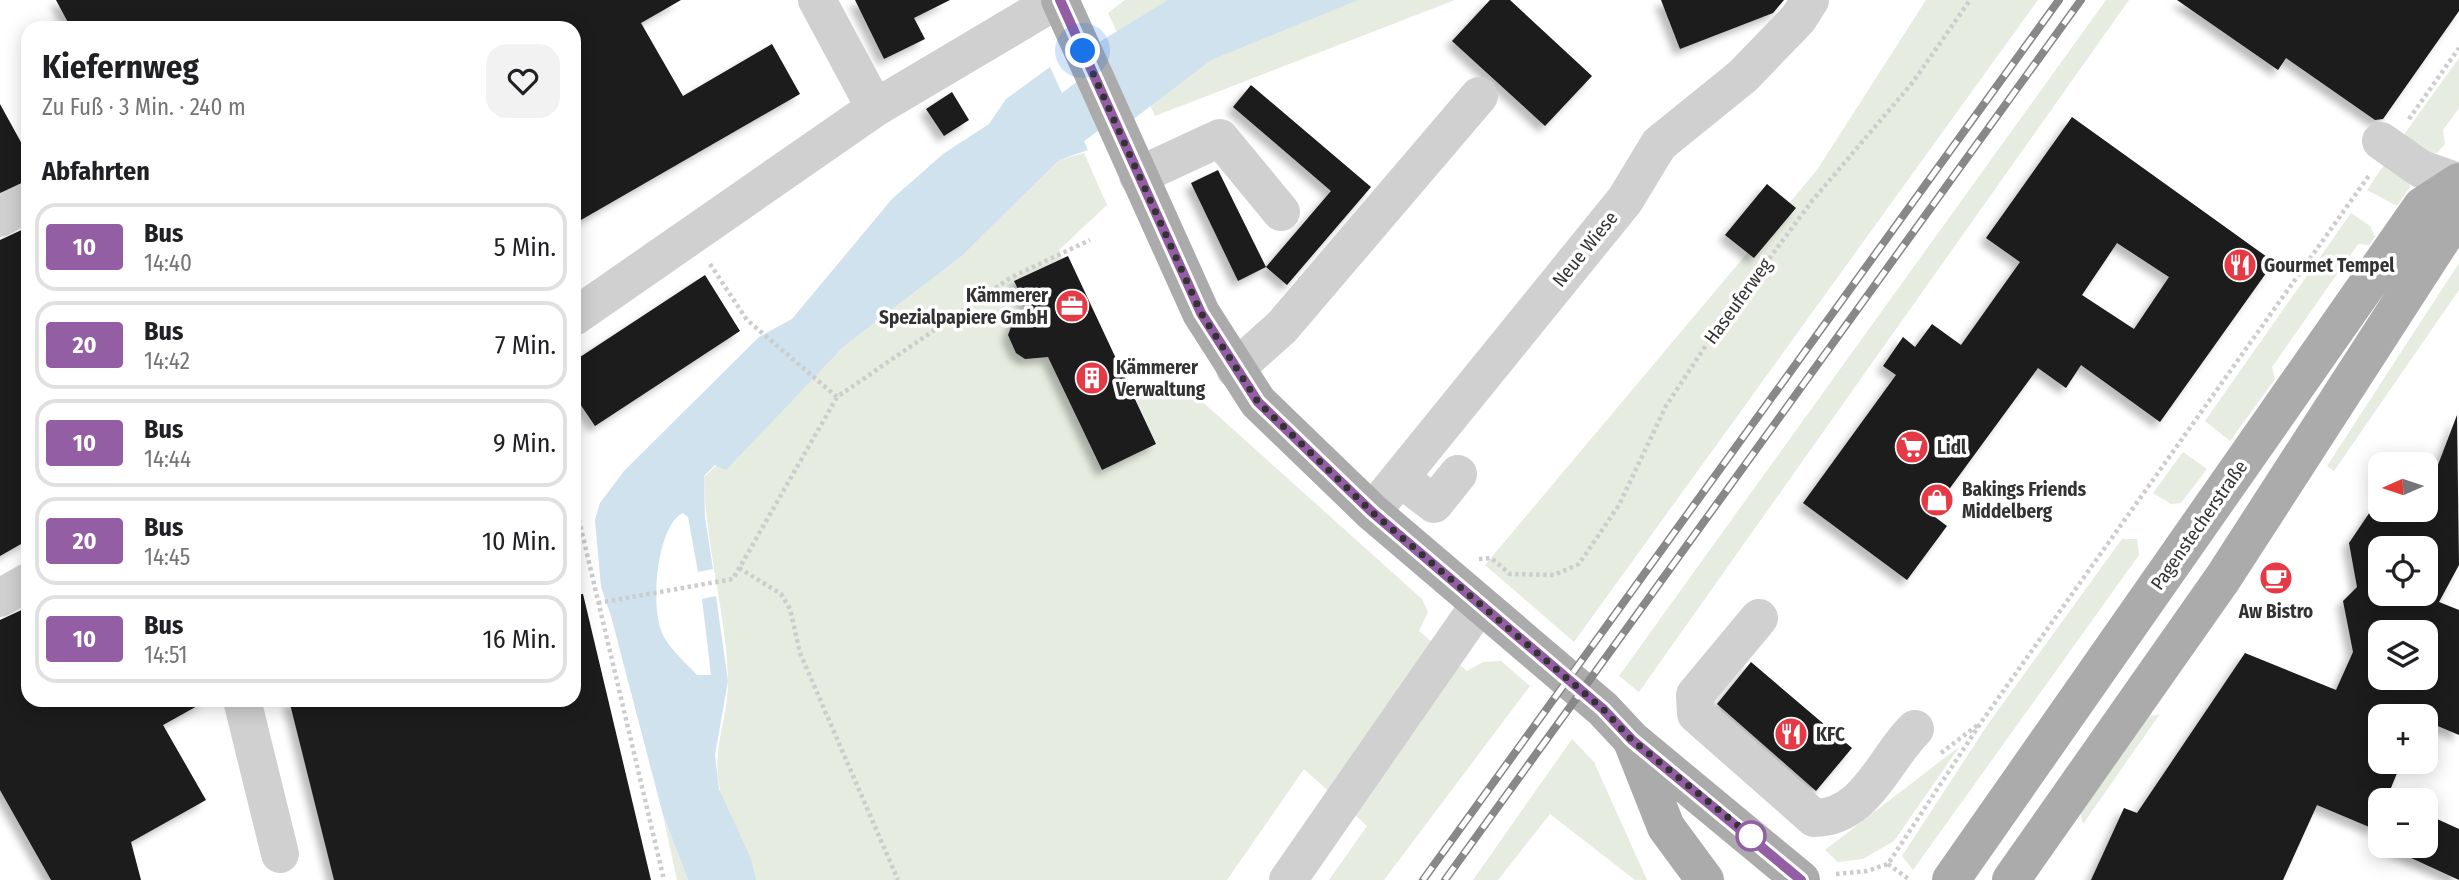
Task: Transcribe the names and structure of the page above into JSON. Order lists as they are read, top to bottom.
{
  "streets": {
    "main road": ["Pagenstecherstraße"],
    "street": ["Neue Wiese"],
    "path": ["Haseuferweg"]
  },
  "places": {
    "restaurant": ["Gourmet Tempel", "KFC"],
    "office": ["Kämmerer Spezialpapiere GmbH"],
    "building": ["Kämmerer Verwaltung"],
    "supermarket": ["Lidl"],
    "shop": ["Bakings Friends Middelberg"],
    "cafe": ["Aw Bistro"]
  },
  "lines": ["bus line 10"],
  "north": "left",
  "page": {
    "heading": [
      ["Kiefernweg", "Zu Fuß · 3 Min. · 240 m"],
      "Abfahrten"
    ],
    "list": [
      {
        "mark": "10",
        "name": "Bus",
        "note": "14:40",
        "value": "5 Min."
      },
      {
        "mark": "20",
        "name": "Bus",
        "note": "14:42",
        "value": "7 Min."
      },
      {
        "mark": "10",
        "name": "Bus",
        "note": "14:44",
        "value": "9 Min."
      },
      {
        "mark": "20",
        "name": "Bus",
        "note": "14:45",
        "value": "10 Min."
      },
      {
        "mark": "10",
        "name": "Bus",
        "note": "14:51",
        "value": "16 Min."
      }
    ],
    "map_buttons": ["+", "−"]
  }
}
